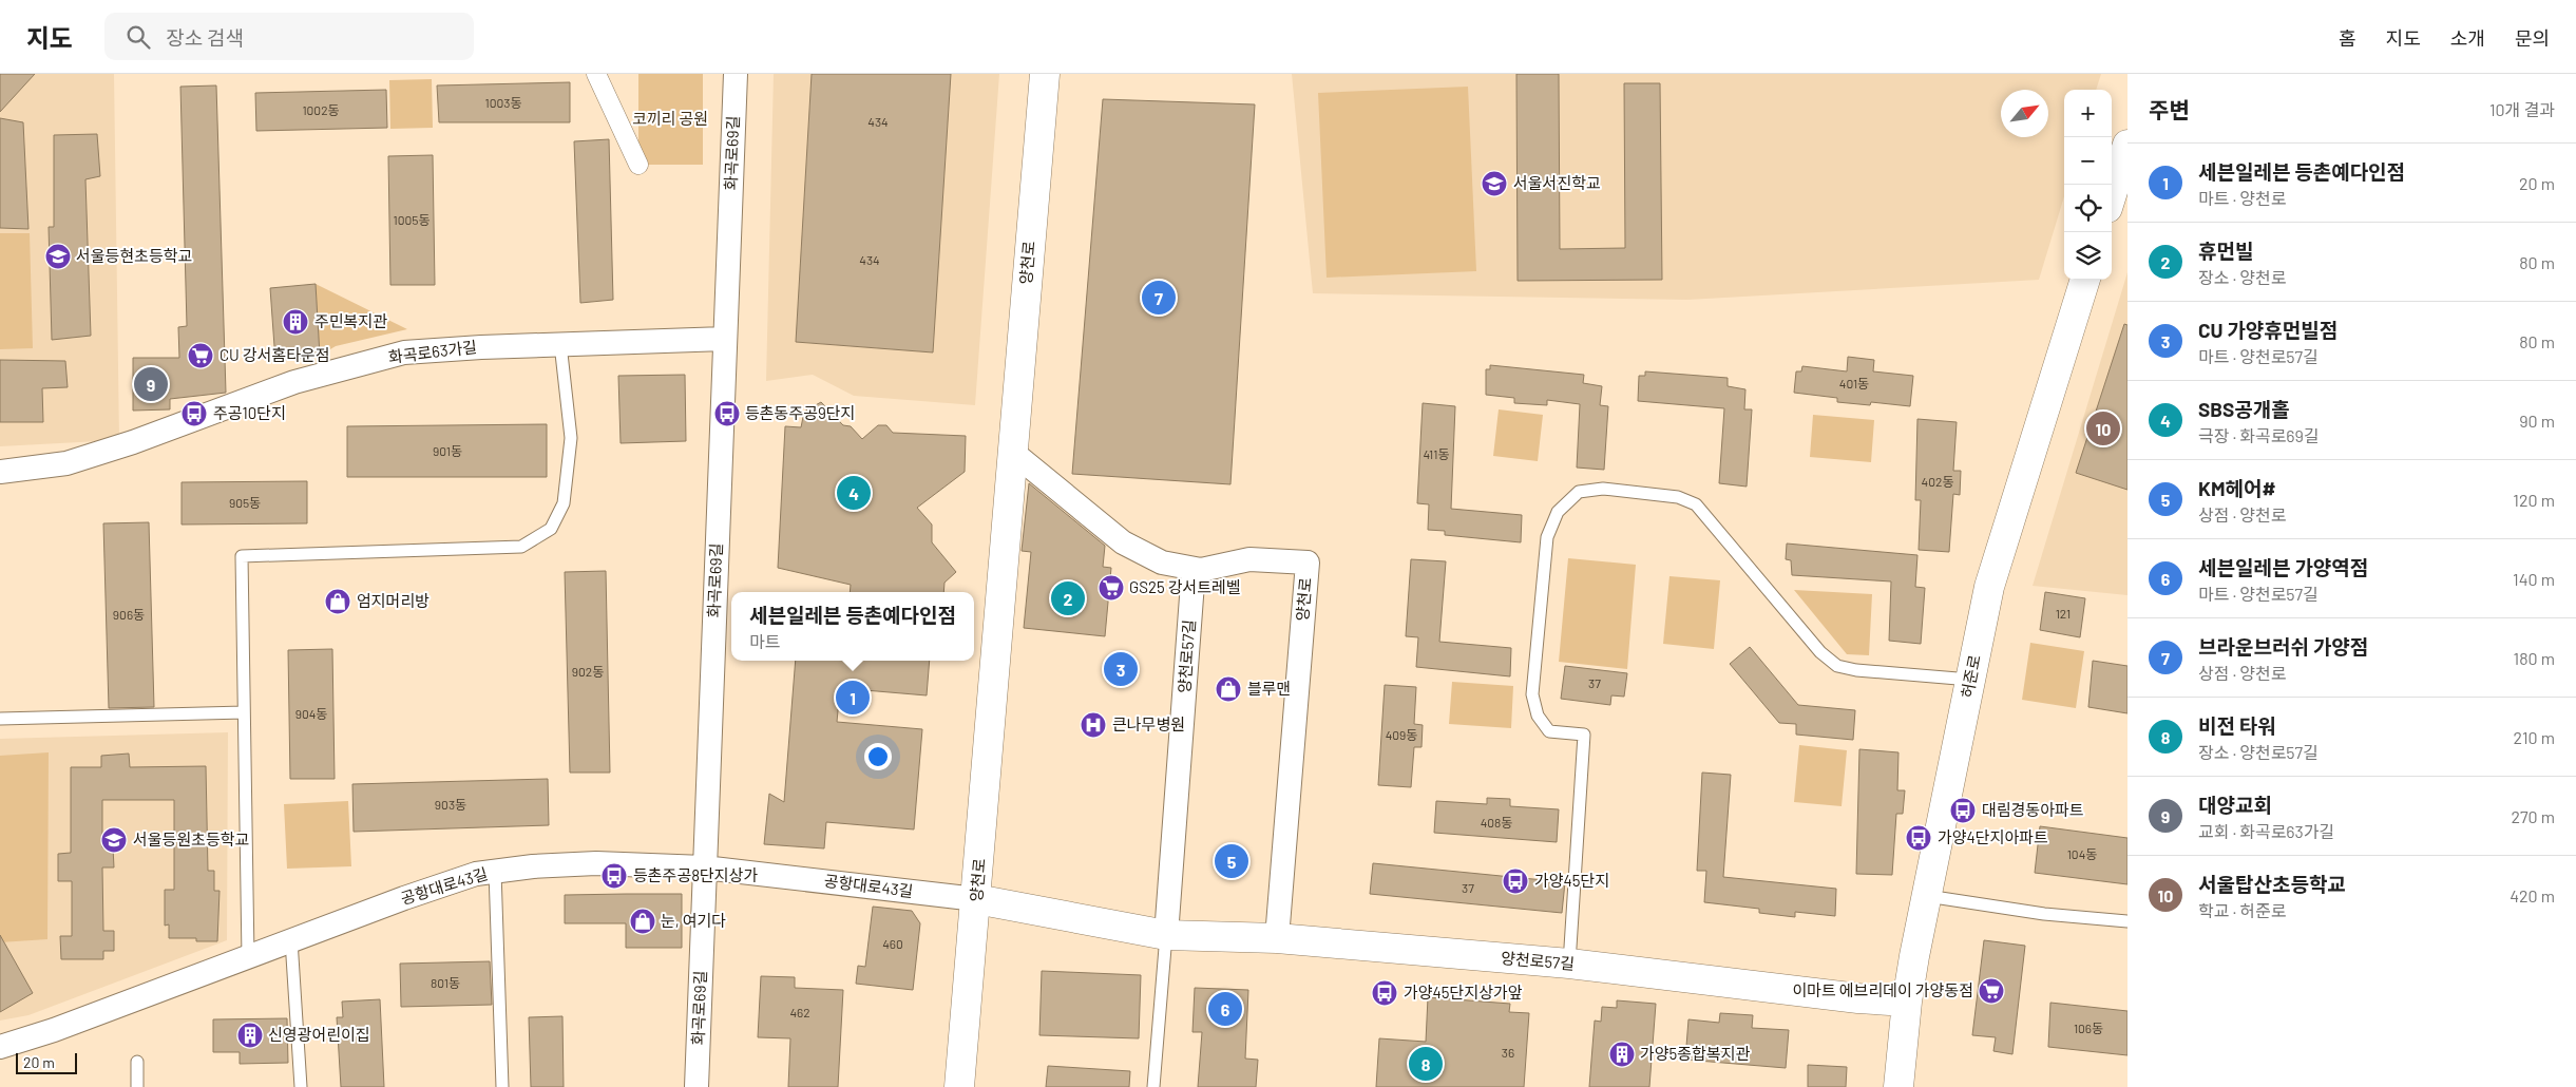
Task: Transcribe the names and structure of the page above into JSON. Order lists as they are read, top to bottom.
{
  "streets": {
    "street": [
      "화곡로69길",
      "양천로",
      "화곡로63가길",
      "양천로57길",
      "허준로",
      "공항대로43길"
    ]
  },
  "crossings": [
    ["화곡로69길", "화곡로63가길"],
    ["화곡로69길", "공항대로43길"],
    ["양천로", "양천로57길"],
    ["양천로", "공항대로43길"],
    ["양천로57길", "허준로"],
    ["양천로57길", "공항대로43길"]
  ],
  "parks": ["코끼리 공원"],
  "places": {
    "school or university": ["서울서진학교", "서울등현초등학교", "서울등원초등학교"],
    "building": ["주민복지관", "신영광어린이집", "가양5종합복지관"],
    "supermarket": ["CU 강서홈타운점", "GS25 강서트레벨", "이마트 에브리데이 가양동점"],
    "bus stop": [
      "주공10단지",
      "등촌동주공9단지",
      "대림경동아파트",
      "가양4단지아파트",
      "등촌주공8단지상가",
      "가양45단지",
      "가양45단지상가앞"
    ],
    "shop": ["엄지머리방", "블루맨", "눈, 여기다"],
    "hospital": ["큰나무병원"]
  },
  "house_numbers": [
    "1003동",
    "1002동",
    "434",
    "1005동",
    "434",
    "401동",
    "901동",
    "411동",
    "402동",
    "905동",
    "121",
    "906동",
    "902동",
    "37",
    "904동",
    "409동",
    "903동",
    "408동",
    "104동",
    "37",
    "460",
    "801동",
    "462",
    "106동",
    "36"
  ],
  "scale_bar": "20 m",
  "north": "top right",
  "page": {
    "header": "지도",
    "search": "장소 검색",
    "nav": [
      "홈",
      "지도",
      "소개",
      "문의"
    ],
    "heading": ["주변", "10개 결과"],
    "map_buttons": ["+", "−"],
    "list": [
      {
        "mark": "1",
        "name": "세븐일레븐 등촌예다인점",
        "note": "마트 · 양천로",
        "value": "20 m"
      },
      {
        "mark": "2",
        "name": "휴먼빌",
        "note": "장소 · 양천로",
        "value": "80 m"
      },
      {
        "mark": "3",
        "name": "CU 가양휴먼빌점",
        "note": "마트 · 양천로57길",
        "value": "80 m"
      },
      {
        "mark": "4",
        "name": "SBS공개홀",
        "note": "극장 · 화곡로69길",
        "value": "90 m"
      },
      {
        "mark": "5",
        "name": "KM헤어#",
        "note": "상점 · 양천로",
        "value": "120 m"
      },
      {
        "mark": "6",
        "name": "세븐일레븐 가양역점",
        "note": "마트 · 양천로57길",
        "value": "140 m"
      },
      {
        "mark": "7",
        "name": "브라운브러쉬 가양점",
        "note": "상점 · 양천로",
        "value": "180 m"
      },
      {
        "mark": "8",
        "name": "비전 타워",
        "note": "장소 · 양천로57길",
        "value": "210 m"
      },
      {
        "mark": "9",
        "name": "대양교회",
        "note": "교회 · 화곡로63가길",
        "value": "270 m"
      },
      {
        "mark": "10",
        "name": "서울탑산초등학교",
        "note": "학교 · 허준로",
        "value": "420 m"
      }
    ],
    "pins": [
      "7",
      "9",
      "10",
      "4",
      "2",
      "3",
      "1",
      "5",
      "6",
      "8"
    ],
    "popup": ["세븐일레븐 등촌예다인점", "마트"],
    "scale": "20 m"
  }
}
